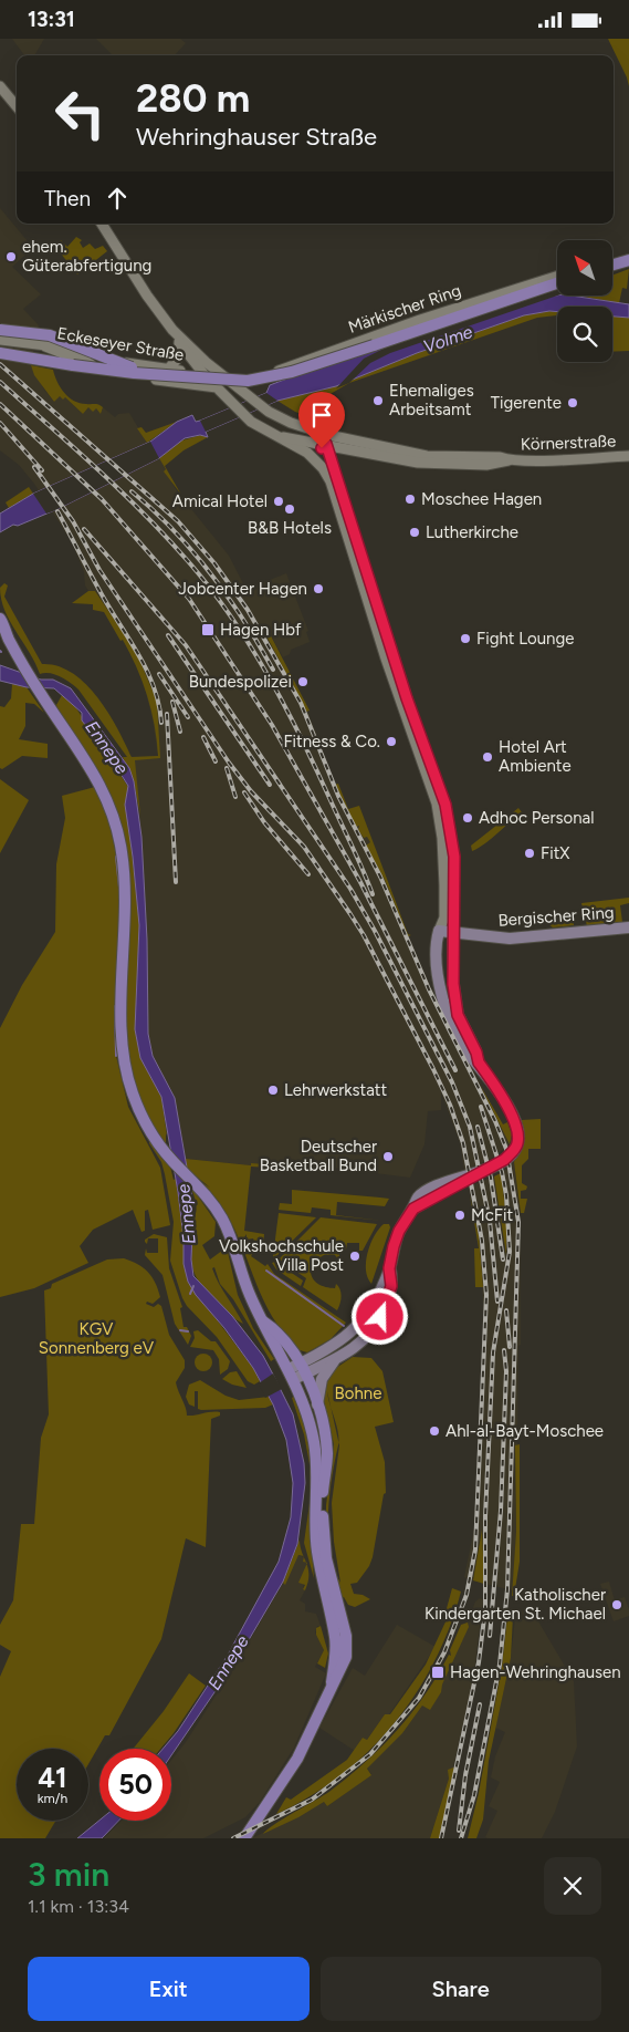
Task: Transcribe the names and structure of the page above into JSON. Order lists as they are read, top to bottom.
{
  "streets": {
    "main road": ["Bergischer Ring"],
    "street": ["Märkischer Ring", "Eckeseyer Straße", "Körnerstraße"]
  },
  "crossings": [
    ["Märkischer Ring", "Eckeseyer Straße"],
    ["Eckeseyer Straße", "Körnerstraße"]
  ],
  "water": ["Volme", "Ennepe"],
  "parks": ["KGV Sonnenberg eV", "Bohne"],
  "places": {
    "other": [
      "ehem. Güterabfertigung",
      "Ehemaliges Arbeitsamt",
      "Tigerente",
      "Moschee Hagen",
      "Amical Hotel",
      "B&B Hotels",
      "Lutherkirche",
      "Jobcenter Hagen",
      "Fight Lounge",
      "Bundespolizei",
      "Fitness & Co.",
      "Hotel Art Ambiente",
      "Adhoc Personal",
      "FitX",
      "Lehrwerkstatt",
      "Deutscher Basketball Bund",
      "McFit",
      "Volkshochschule Villa Post",
      "Ahl-al-Bayt-Moschee",
      "Katholischer Kindergarten St. Michael"
    ],
    "transit": ["Hagen Hbf", "Hagen-Wehringhausen"]
  },
  "north": "top left",
  "page": {
    "status": "13:31",
    "turn": ["280 m", "Wehringhauser Straße"],
    "then": "Then",
    "speed": "41 km/h",
    "limit": "50",
    "heading": ["3 min", "1.1 km · 13:34"],
    "buttons": ["Exit", "Share"]
  }
}
